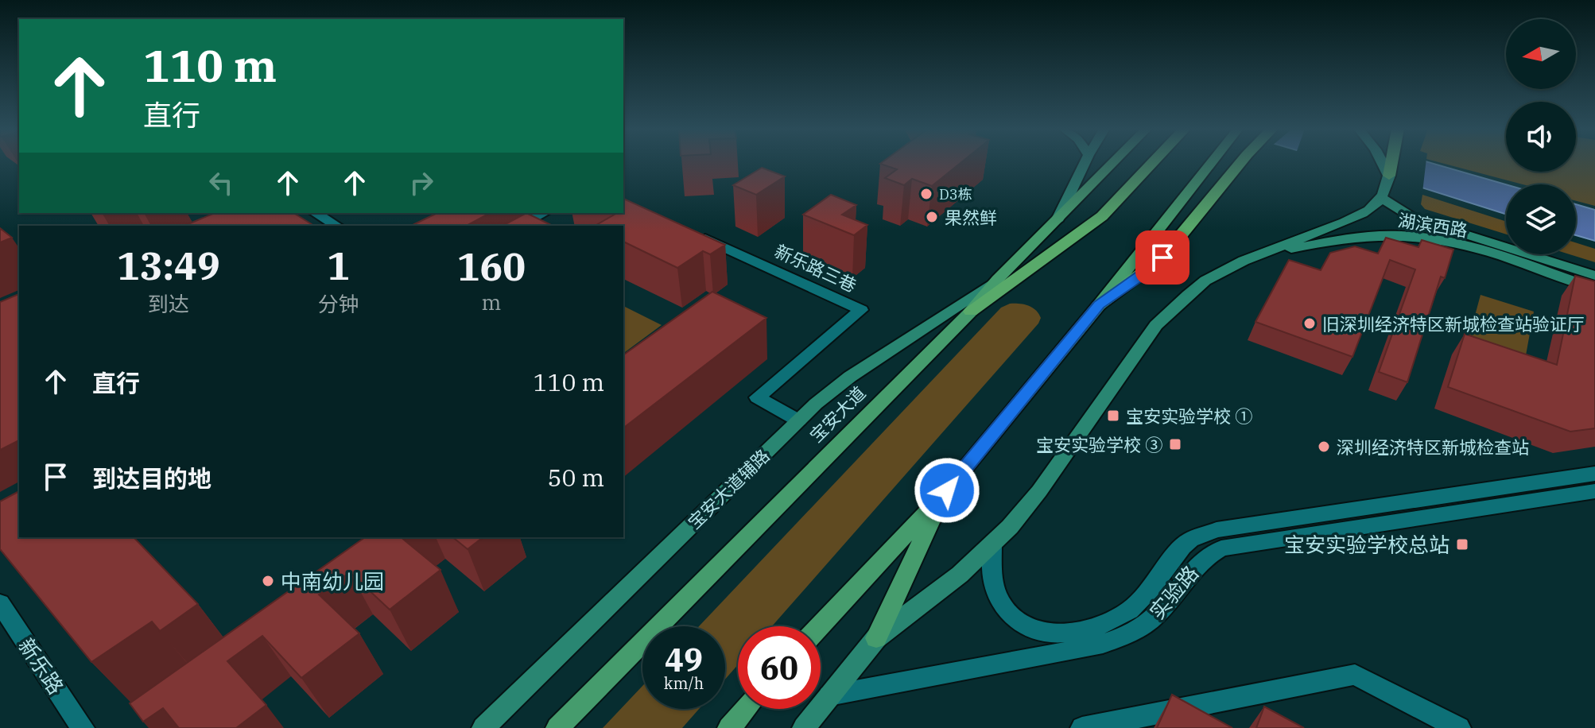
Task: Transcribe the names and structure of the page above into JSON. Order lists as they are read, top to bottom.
{
  "streets": {
    "main road": ["湖滨西路", "宝安大道", "宝安大道辅路"],
    "street": ["新乐路三巷", "实验路", "新乐路"]
  },
  "crossings": [
    ["新乐路三巷", "宝安大道辅路"],
    ["宝安大道", "宝安大道辅路"]
  ],
  "places": {
    "other": [
      "D3栋",
      "果然鲜",
      "旧深圳经济特区新城检查站验证厅",
      "深圳经济特区新城检查站",
      "中南幼儿园"
    ],
    "transit": ["宝安实验学校 ①", "宝安实验学校 ③", "宝安实验学校总站"]
  },
  "north": "left",
  "page": {
    "turn": ["110 m", "直行"],
    "eta": [
      "13:49",
      "到达",
      "1",
      "分钟",
      "160",
      "m"
    ],
    "list": [
      {
        "name": "直行",
        "value": "110 m"
      },
      {
        "name": "到达目的地",
        "value": "50 m"
      }
    ],
    "speed": "49 km/h",
    "limit": "60"
  }
}
